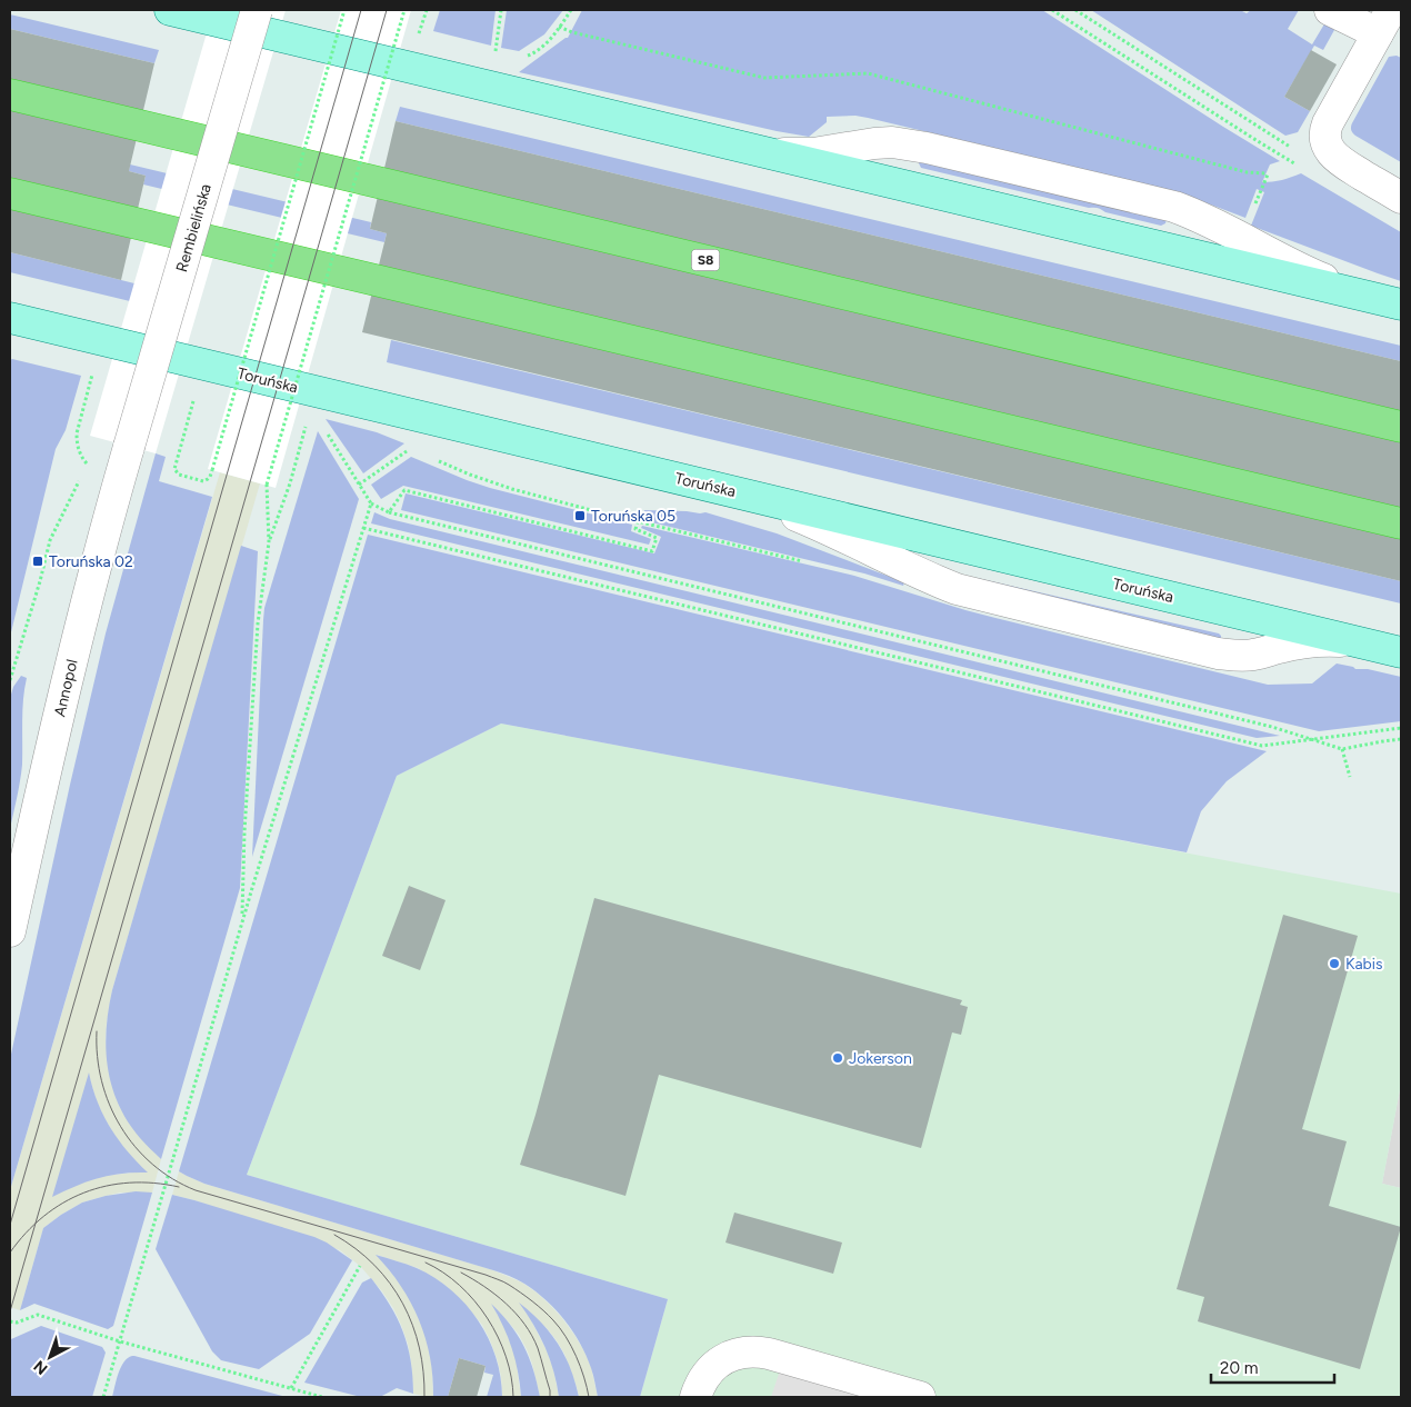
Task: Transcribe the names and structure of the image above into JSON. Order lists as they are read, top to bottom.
{
  "streets": {
    "highway": ["S8"],
    "main road": ["Toruńska"],
    "street": ["Rembielińska", "Annopol"]
  },
  "crossings": [
    ["Rembielińska", "Annopol"]
  ],
  "places": {
    "transit": ["Toruńska 05", "Toruńska 02"],
    "other": ["Kabis", "Jokerson"]
  },
  "scale_bar": "20 m",
  "north": "bottom left"
}
